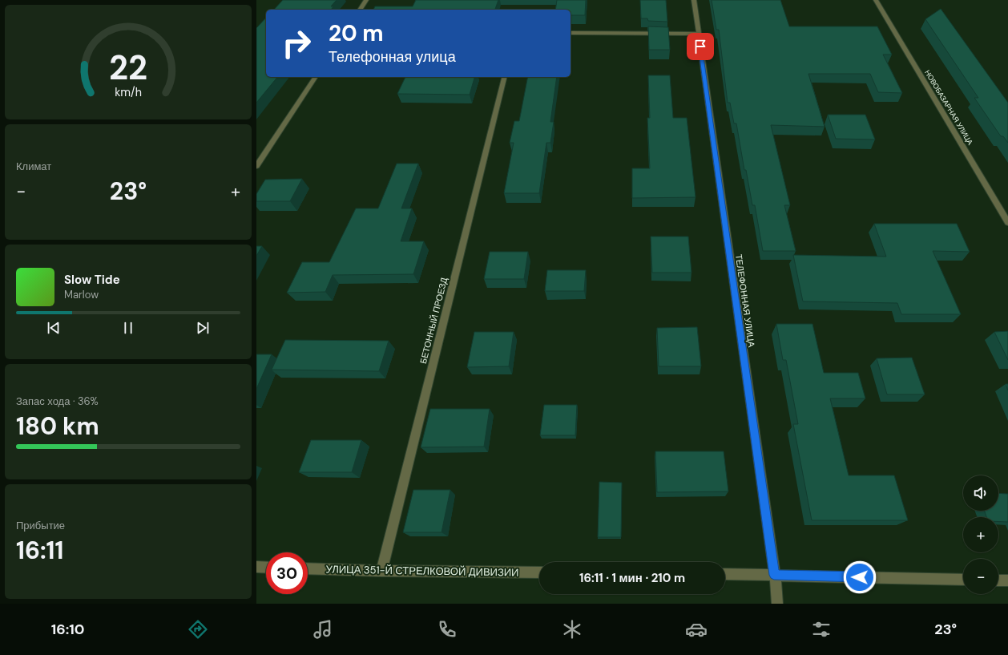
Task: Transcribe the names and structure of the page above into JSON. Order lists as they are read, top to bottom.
{
  "streets": {
    "street": [
      "НОВОБАЗАРНАЯ УЛИЦА",
      "ТЕЛЕФОННАЯ УЛИЦА",
      "БЕТОННЫЙ ПРОЕЗД",
      "УЛИЦА 351-Й СТРЕЛКОВОЙ ДИВИЗИИ"
    ]
  },
  "crossings": [
    ["БЕТОННЫЙ ПРОЕЗД", "УЛИЦА 351-Й СТРЕЛКОВОЙ ДИВИЗИИ"]
  ],
  "page": {
    "turn": ["20 m", "Телефонная улица"],
    "tile": [
      "Климат",
      ["Запас хода · 36%", "180 km"],
      ["Прибытие", "16:11"]
    ],
    "heat": ["−", "23°", "+"],
    "song": ["Slow Tide", "Marlow"],
    "map_buttons": ["+", "−"],
    "limit": "30",
    "trip": "16:11 · 1 мин · 210 m",
    "tabs": ["16:10", "23°"],
    "gauge": ["22", "km/h"]
  }
}
